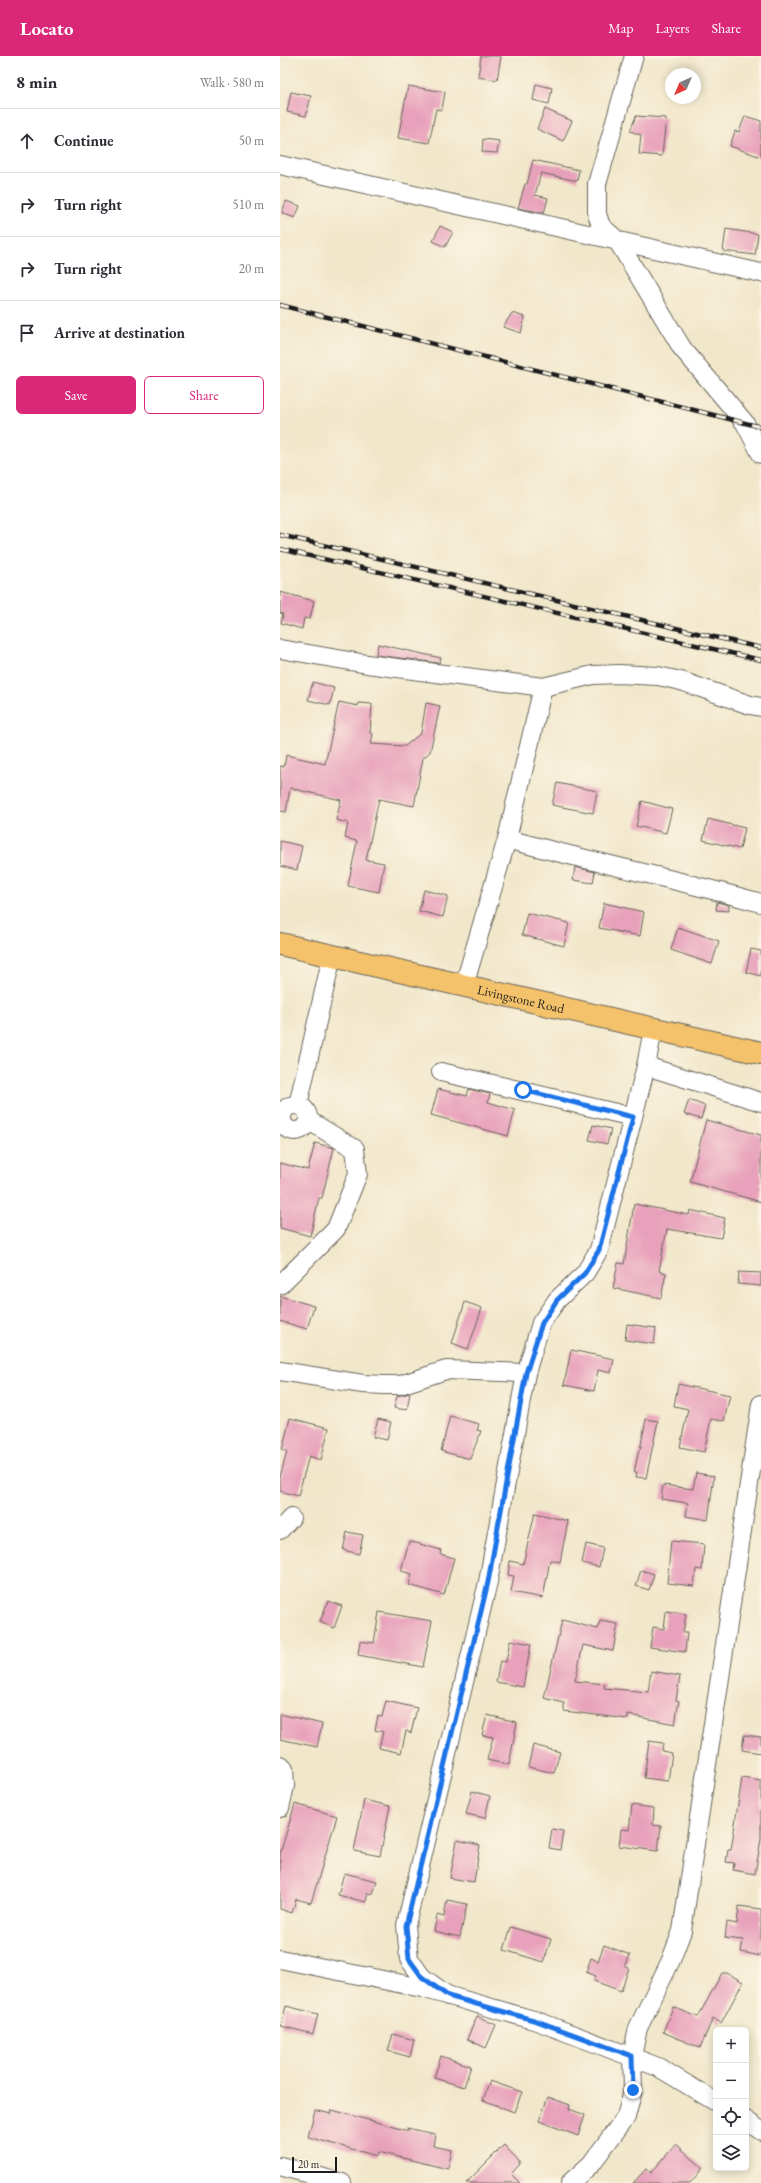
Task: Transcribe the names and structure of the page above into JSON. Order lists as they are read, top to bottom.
{
  "streets": {
    "highway": ["Livingstone Road"]
  },
  "scale_bar": "20 m",
  "north": "bottom left",
  "page": {
    "header": "Locato",
    "nav": ["Map", "Layers", "Share"],
    "heading": ["8 min", "Walk · 580 m"],
    "list": [
      ["Continue", "50 m"],
      ["Turn right", "510 m"],
      ["Turn right", "20 m"],
      "Arrive at destination"
    ],
    "buttons": ["Save", "Share"],
    "map_buttons": ["+", "−"],
    "scale": "20 m"
  }
}
